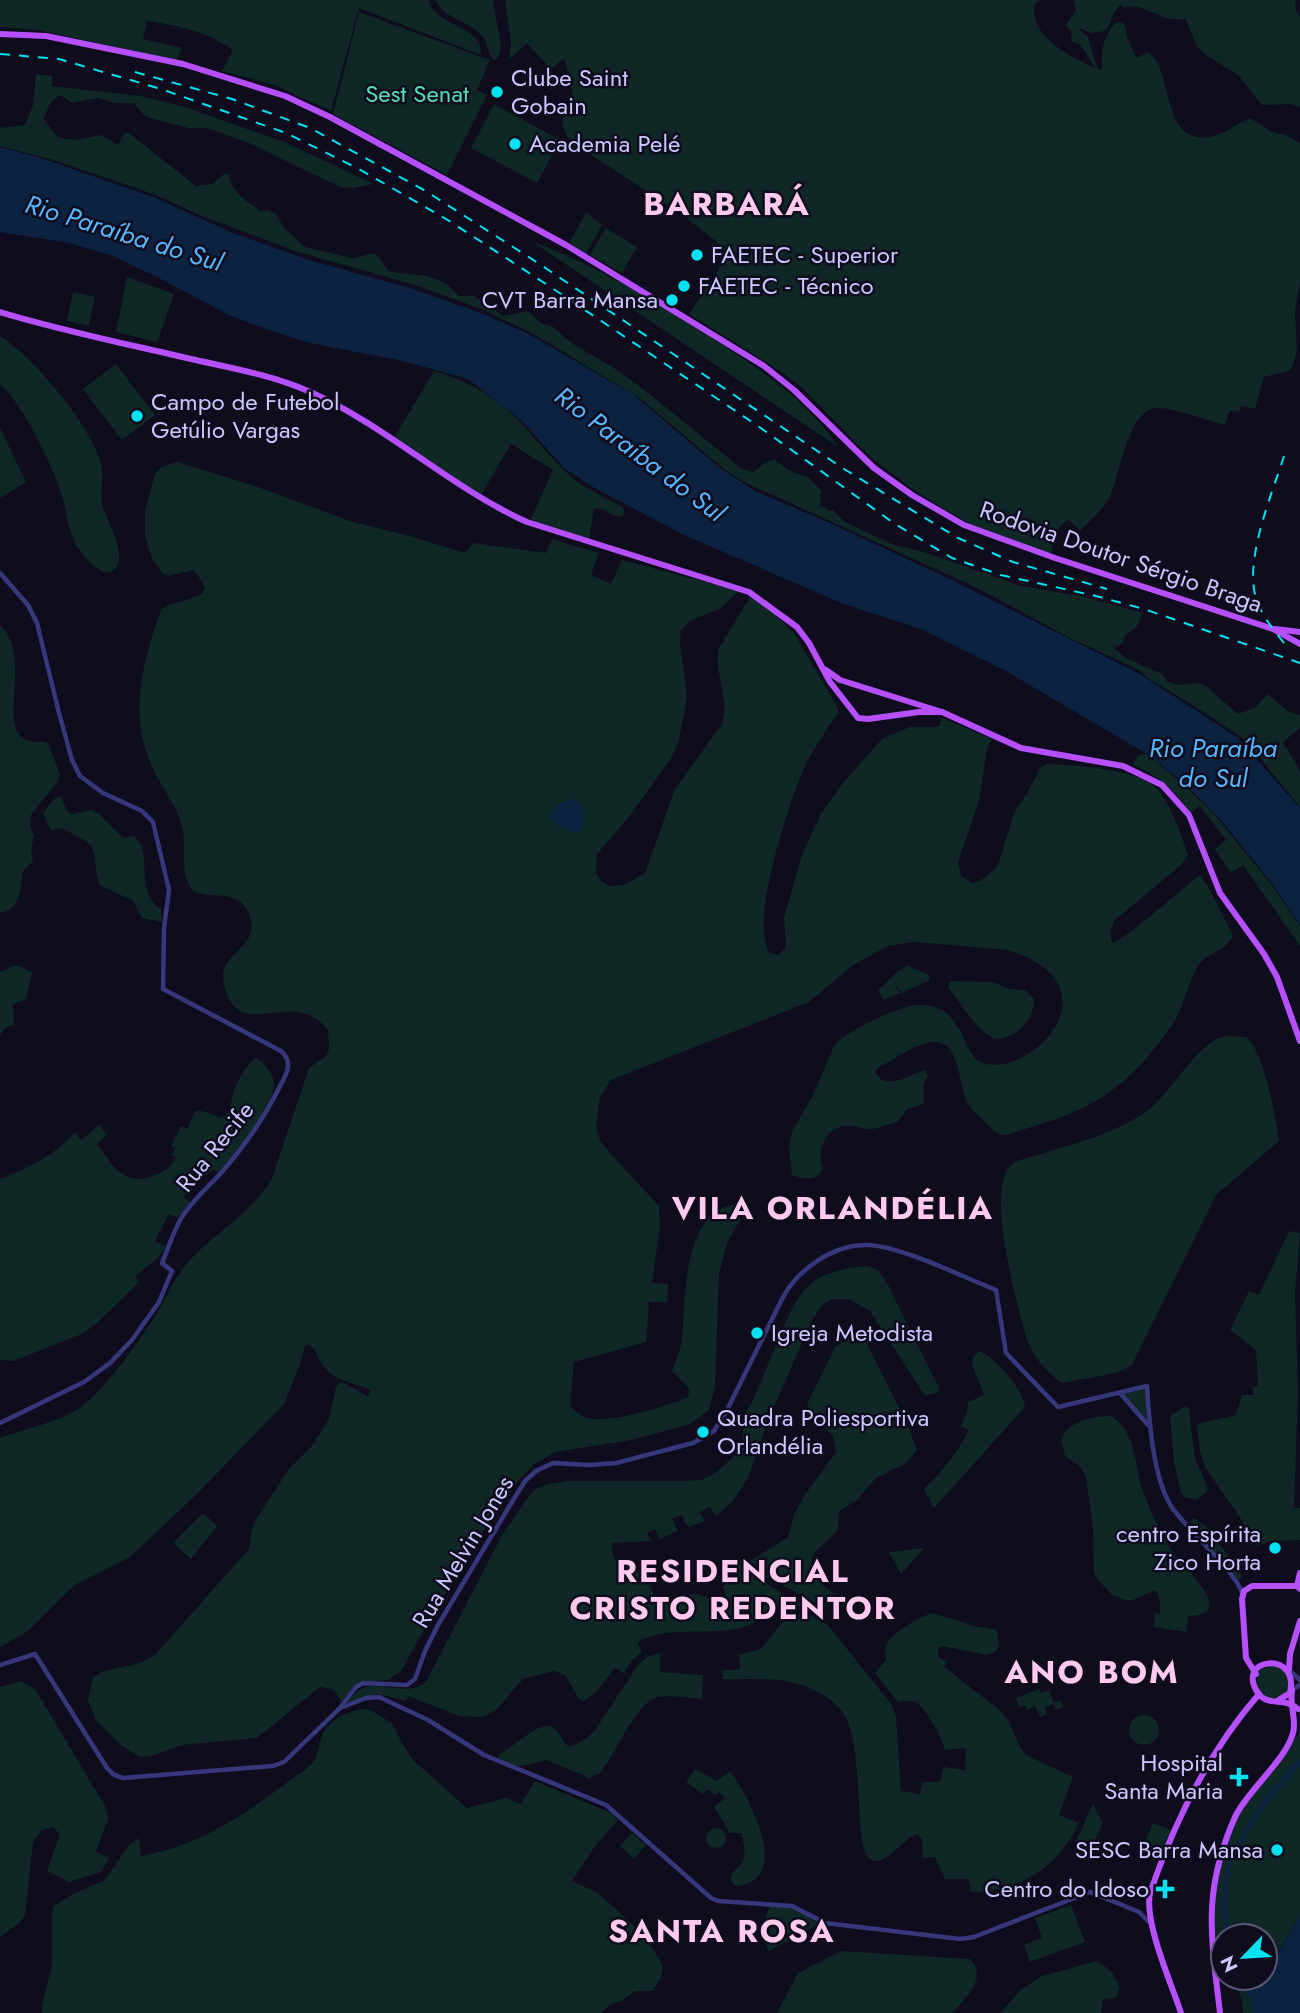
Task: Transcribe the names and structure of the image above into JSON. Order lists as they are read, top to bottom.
{
  "streets": {
    "main road": ["Rodovia Doutor Sérgio Braga"],
    "street": ["Rua Recife", "Rua Melvin Jones"]
  },
  "districts": [
    "BARBARÁ",
    "VILA ORLANDÉLIA",
    "RESIDENCIAL CRISTO REDENTOR",
    "ANO BOM",
    "SANTA ROSA"
  ],
  "water": ["Rio Paraíba do Sul"],
  "parks": ["Sest Senat"],
  "places": {
    "other": [
      "Clube Saint Gobain",
      "Academia Pelé",
      "FAETEC - Superior",
      "FAETEC - Técnico",
      "CVT Barra Mansa",
      "Campo de Futebol Getúlio Vargas",
      "Igreja Metodista",
      "Quadra Poliesportiva Orlandélia",
      "centro Espírita Zico Horta",
      "SESC Barra Mansa"
    ],
    "health": ["Hospital Santa Maria", "Centro do Idoso"]
  },
  "north": "bottom left"
}
